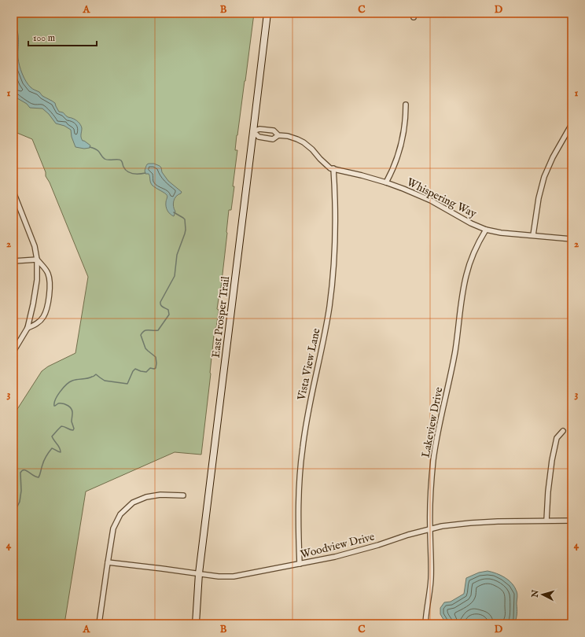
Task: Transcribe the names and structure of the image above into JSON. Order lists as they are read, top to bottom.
{
  "streets": {
    "main road": ["East Prosper Trail"],
    "street": [
      "Whispering Way",
      "Vista View Lane",
      "Lakeview Drive",
      "Woodview Drive"
    ]
  },
  "crossings": [
    ["Whispering Way", "East Prosper Trail"],
    ["Whispering Way", "Vista View Lane"],
    ["Whispering Way", "Lakeview Drive"],
    ["East Prosper Trail", "Woodview Drive"],
    ["Vista View Lane", "Woodview Drive"],
    ["Lakeview Drive", "Woodview Drive"]
  ],
  "scale_bar": "100 m",
  "north": "left",
  "grid": {
    "columns": [
      "A",
      "B",
      "C",
      "D"
    ],
    "rows": [
      "1",
      "2",
      "3",
      "4"
    ]
  }
}
